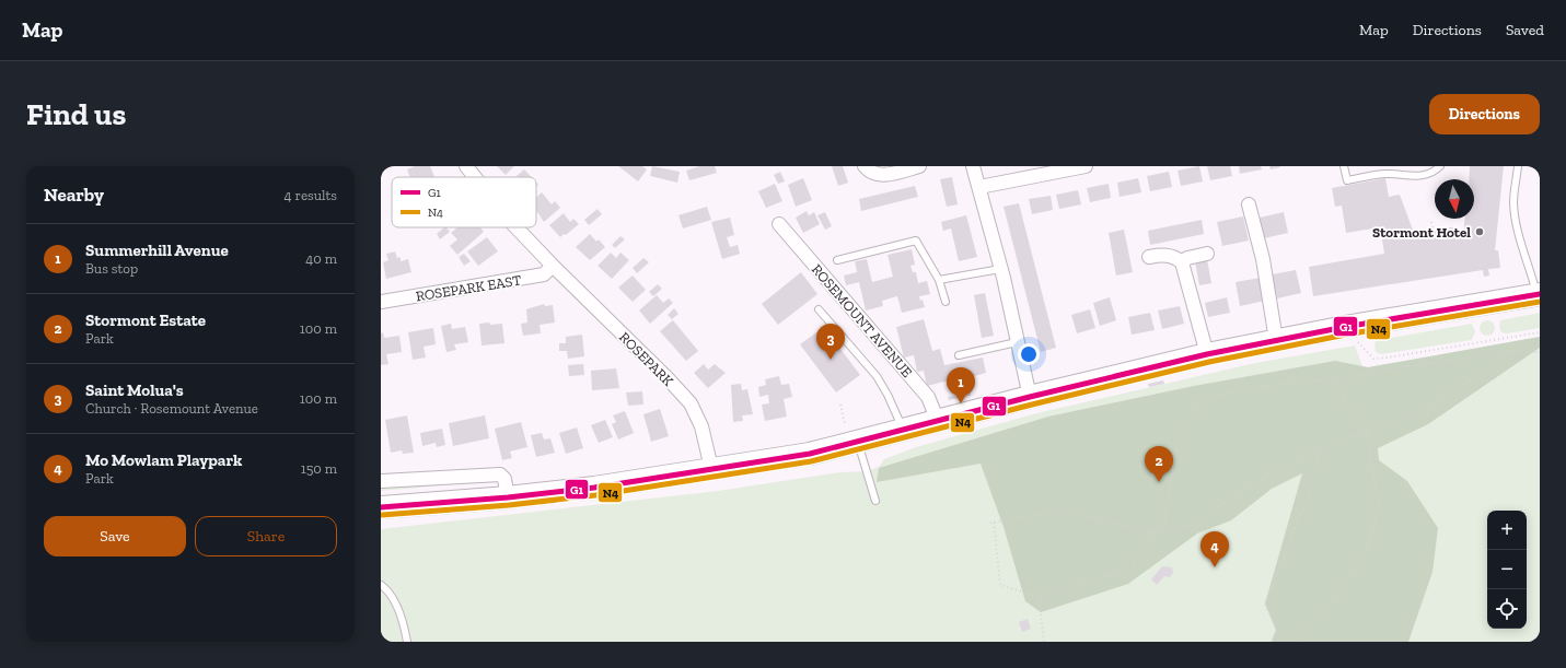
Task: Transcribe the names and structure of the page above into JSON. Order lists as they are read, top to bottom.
{
  "streets": {
    "street": ["ROSEPARK EAST", "ROSEMOUNT AVENUE", "ROSEPARK"]
  },
  "crossings": [
    ["ROSEPARK EAST", "ROSEPARK"]
  ],
  "places": ["Stormont Hotel"],
  "lines": ["transit line G1", "transit line N4"],
  "legend": ["G1", "N4"],
  "north": "bottom",
  "page": {
    "header": "Map",
    "nav": ["Map", "Directions", "Saved"],
    "buttons": [
      "Directions",
      ["Save", "Share"]
    ],
    "title": "Find us",
    "heading": ["Nearby", "4 results"],
    "list": [
      {
        "mark": "1",
        "name": "Summerhill Avenue",
        "note": "Bus stop",
        "value": "40 m"
      },
      {
        "mark": "2",
        "name": "Stormont Estate",
        "note": "Park",
        "value": "100 m"
      },
      {
        "mark": "3",
        "name": "Saint Molua's",
        "note": "Church · Rosemount Avenue",
        "value": "100 m"
      },
      {
        "mark": "4",
        "name": "Mo Mowlam Playpark",
        "note": "Park",
        "value": "150 m"
      }
    ],
    "pins": [
      "3",
      "1",
      "2",
      "4"
    ],
    "map_buttons": ["+", "−"]
  }
}
